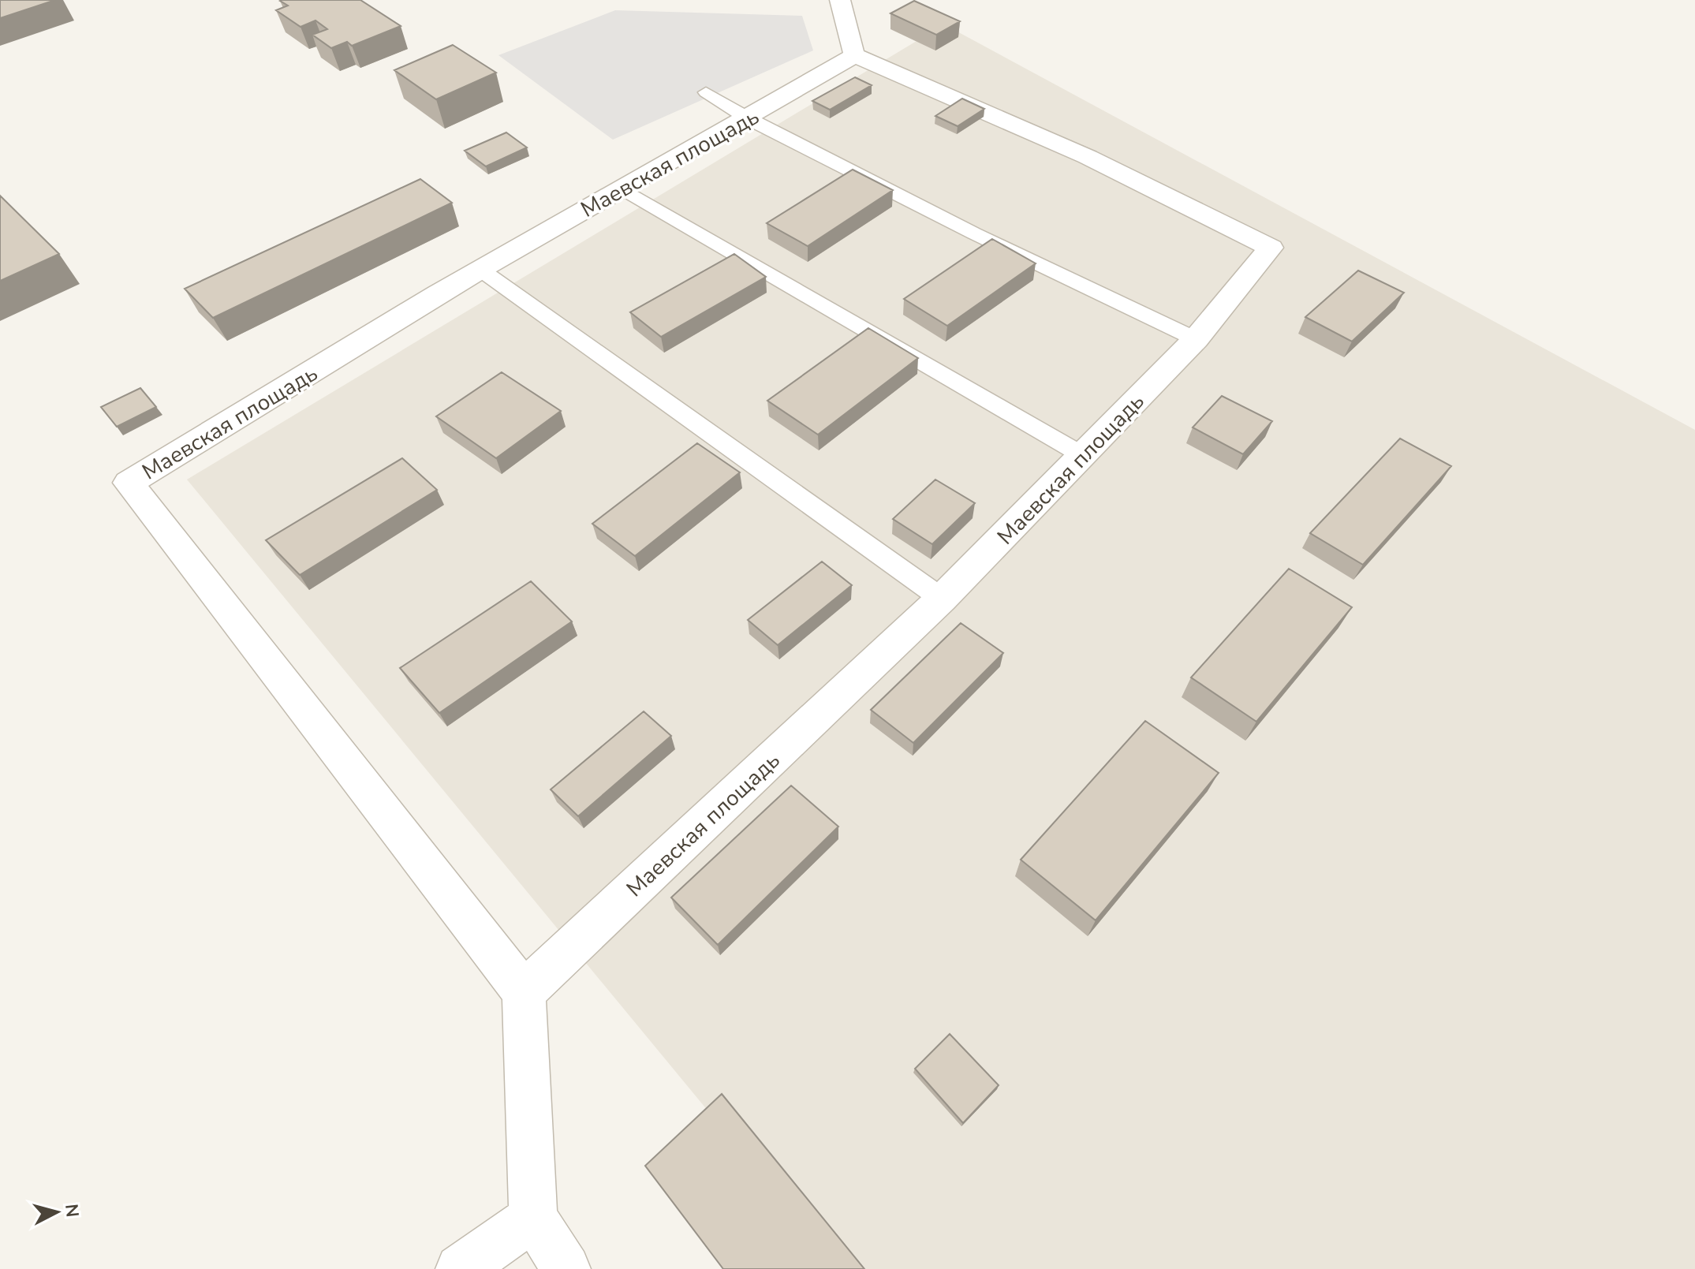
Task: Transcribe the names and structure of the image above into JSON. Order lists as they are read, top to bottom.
{
  "streets": {
    "street": ["Маевская площадь"]
  },
  "north": "right"
}
